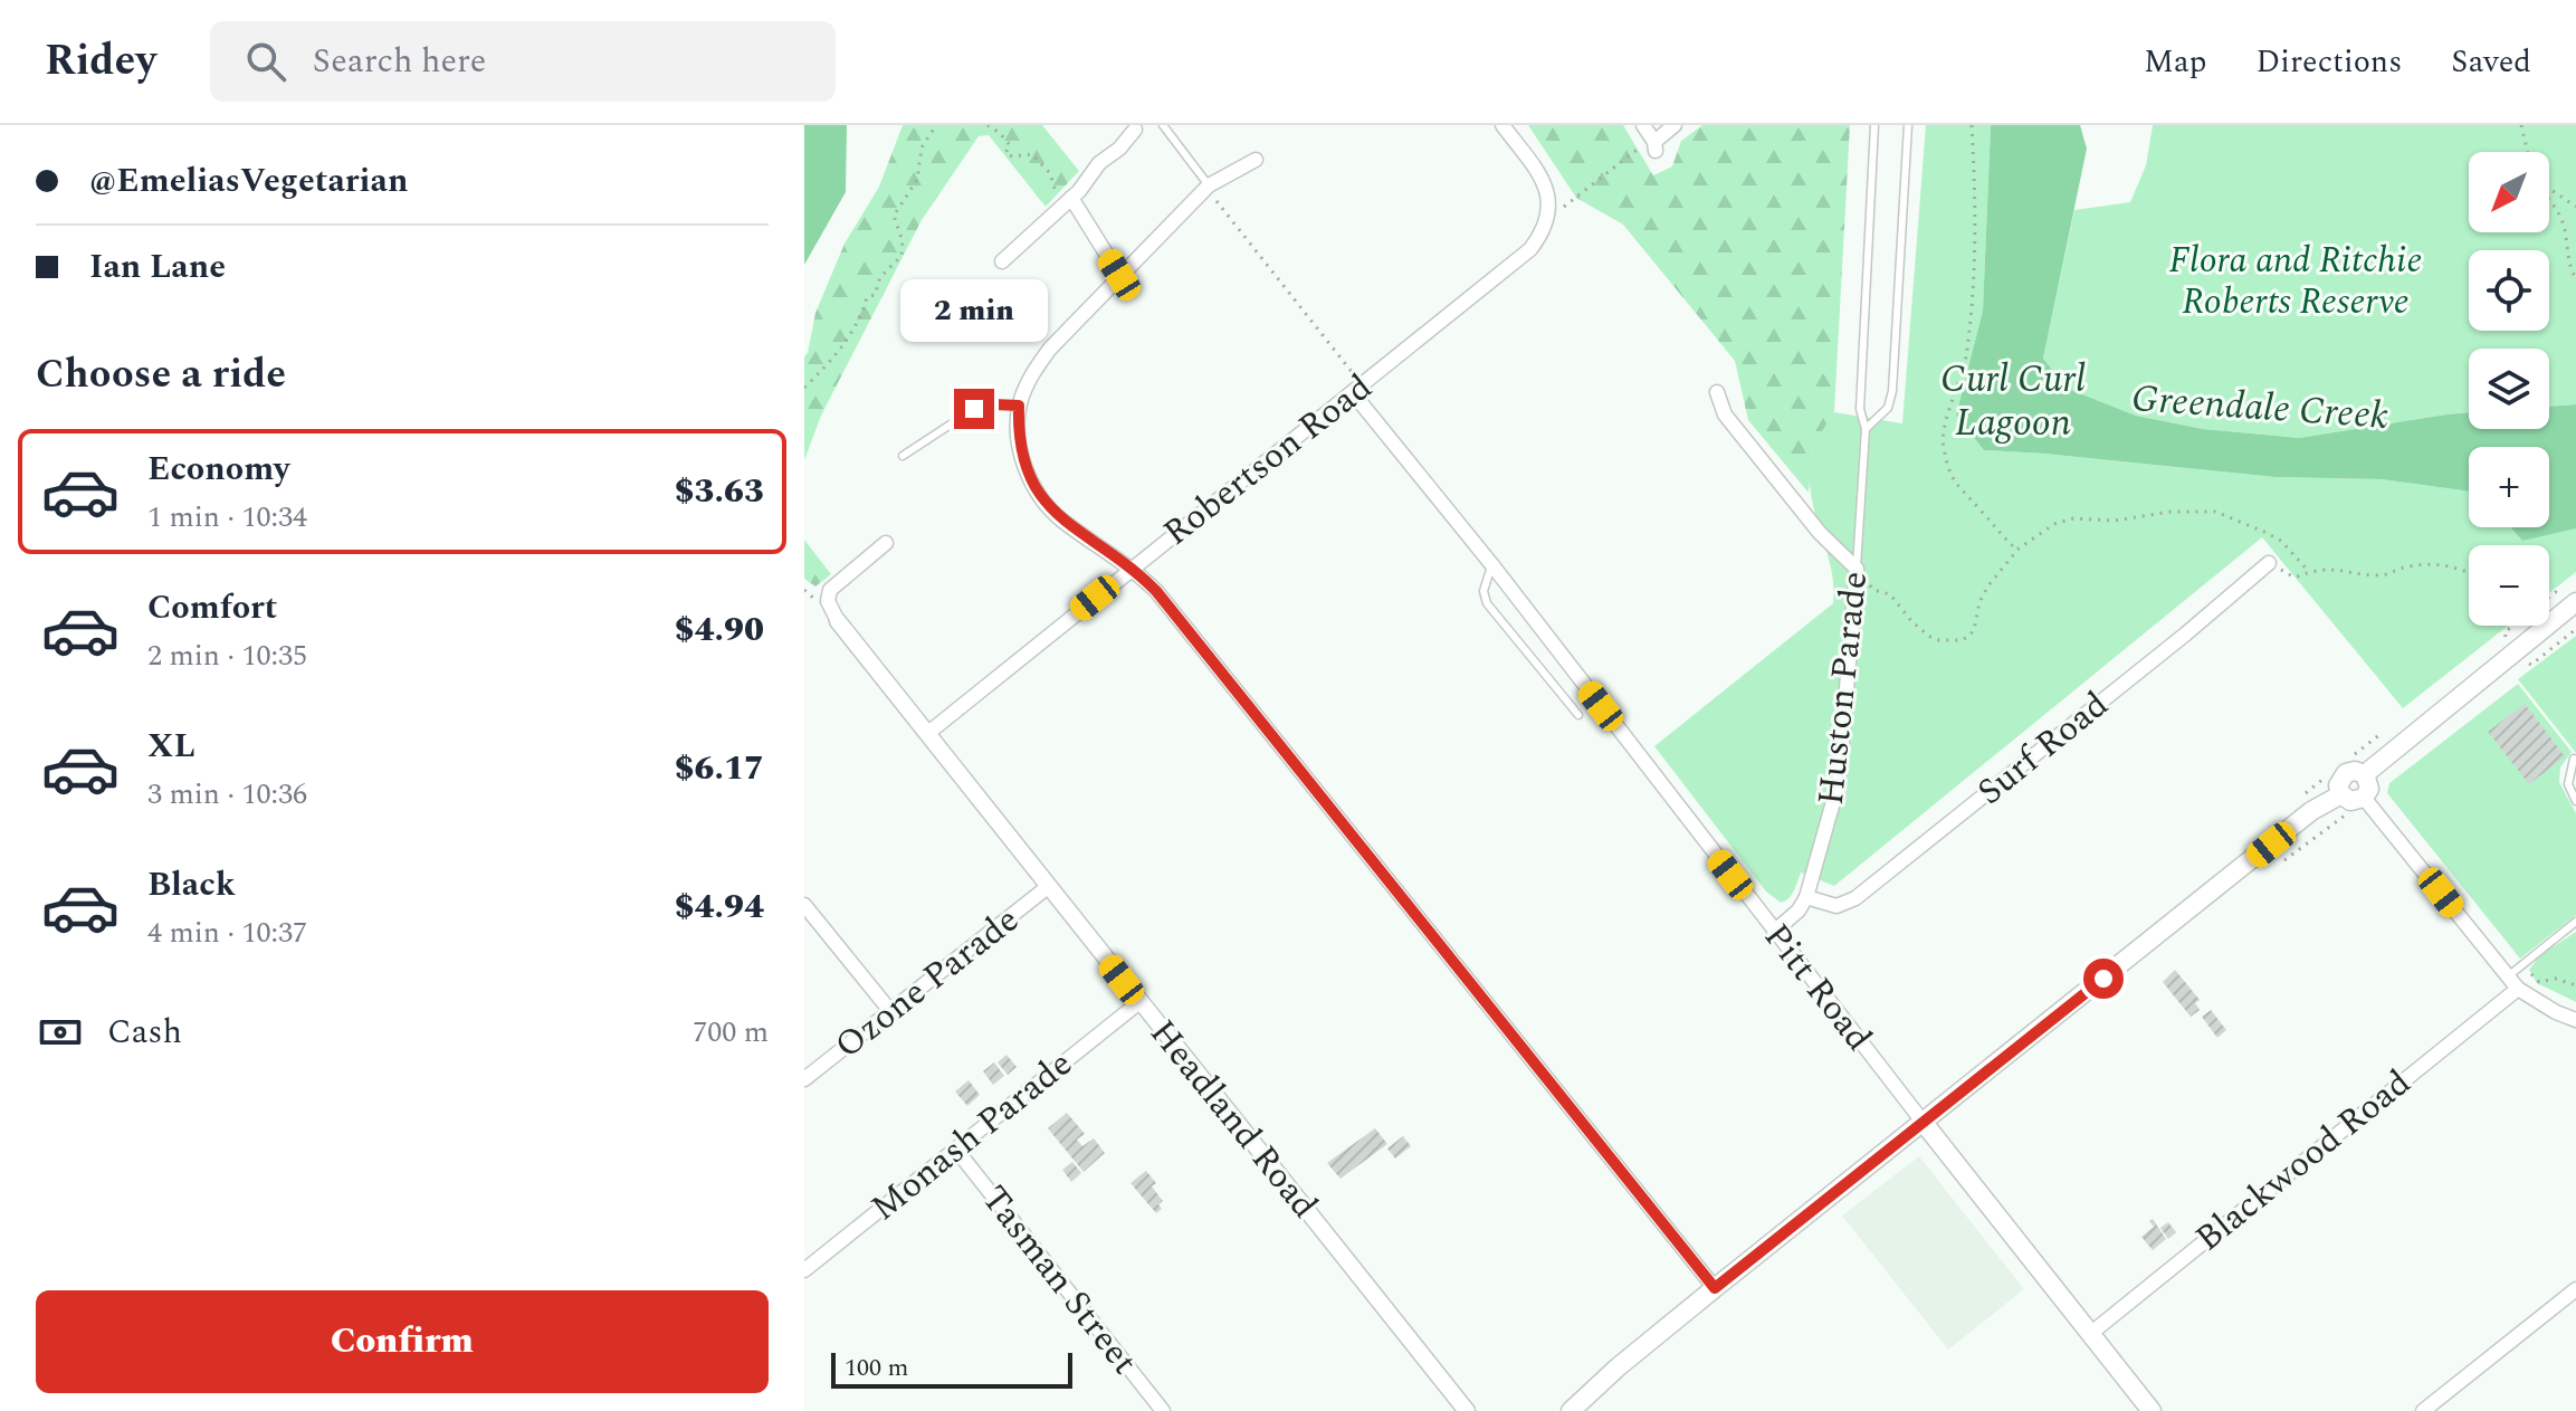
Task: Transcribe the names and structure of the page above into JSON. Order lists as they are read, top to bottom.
{
  "streets": {
    "main road": ["Pitt Road"],
    "street": [
      "Robertson Road",
      "Huston Parade",
      "Surf Road",
      "Ozone Parade",
      "Headland Road",
      "Monash Parade",
      "Blackwood Road",
      "Tasman Street"
    ]
  },
  "crossings": [
    ["Robertson Road", "Pitt Road"],
    ["Robertson Road", "Headland Road"],
    ["Huston Parade", "Surf Road"],
    ["Huston Parade", "Pitt Road"],
    ["Ozone Parade", "Headland Road"],
    ["Pitt Road", "Blackwood Road"],
    ["Headland Road", "Monash Parade"],
    ["Monash Parade", "Tasman Street"]
  ],
  "water": ["Curl Curl Lagoon", "Greendale Creek"],
  "parks": ["Flora and Ritchie Roberts Reserve"],
  "scale_bar": "100 m",
  "north": "bottom left",
  "page": {
    "header": "Ridey",
    "search": "Search here",
    "nav": ["Map", "Directions", "Saved"],
    "banner": ["@EmeliasVegetarian", "Ian Lane"],
    "map_buttons": ["+", "−"],
    "bubble": "2 min",
    "heading": "Choose a ride",
    "list": [
      {
        "name": "Economy",
        "note": "1 min · 10:34",
        "value": "$3.63"
      },
      {
        "name": "Comfort",
        "note": "2 min · 10:35",
        "value": "$4.90"
      },
      {
        "name": "XL",
        "note": "3 min · 10:36",
        "value": "$6.17"
      },
      {
        "name": "Black",
        "note": "4 min · 10:37",
        "value": "$4.94"
      }
    ],
    "pay": ["Cash", "700 m"],
    "buttons": "Confirm",
    "scale": "100 m"
  }
}
